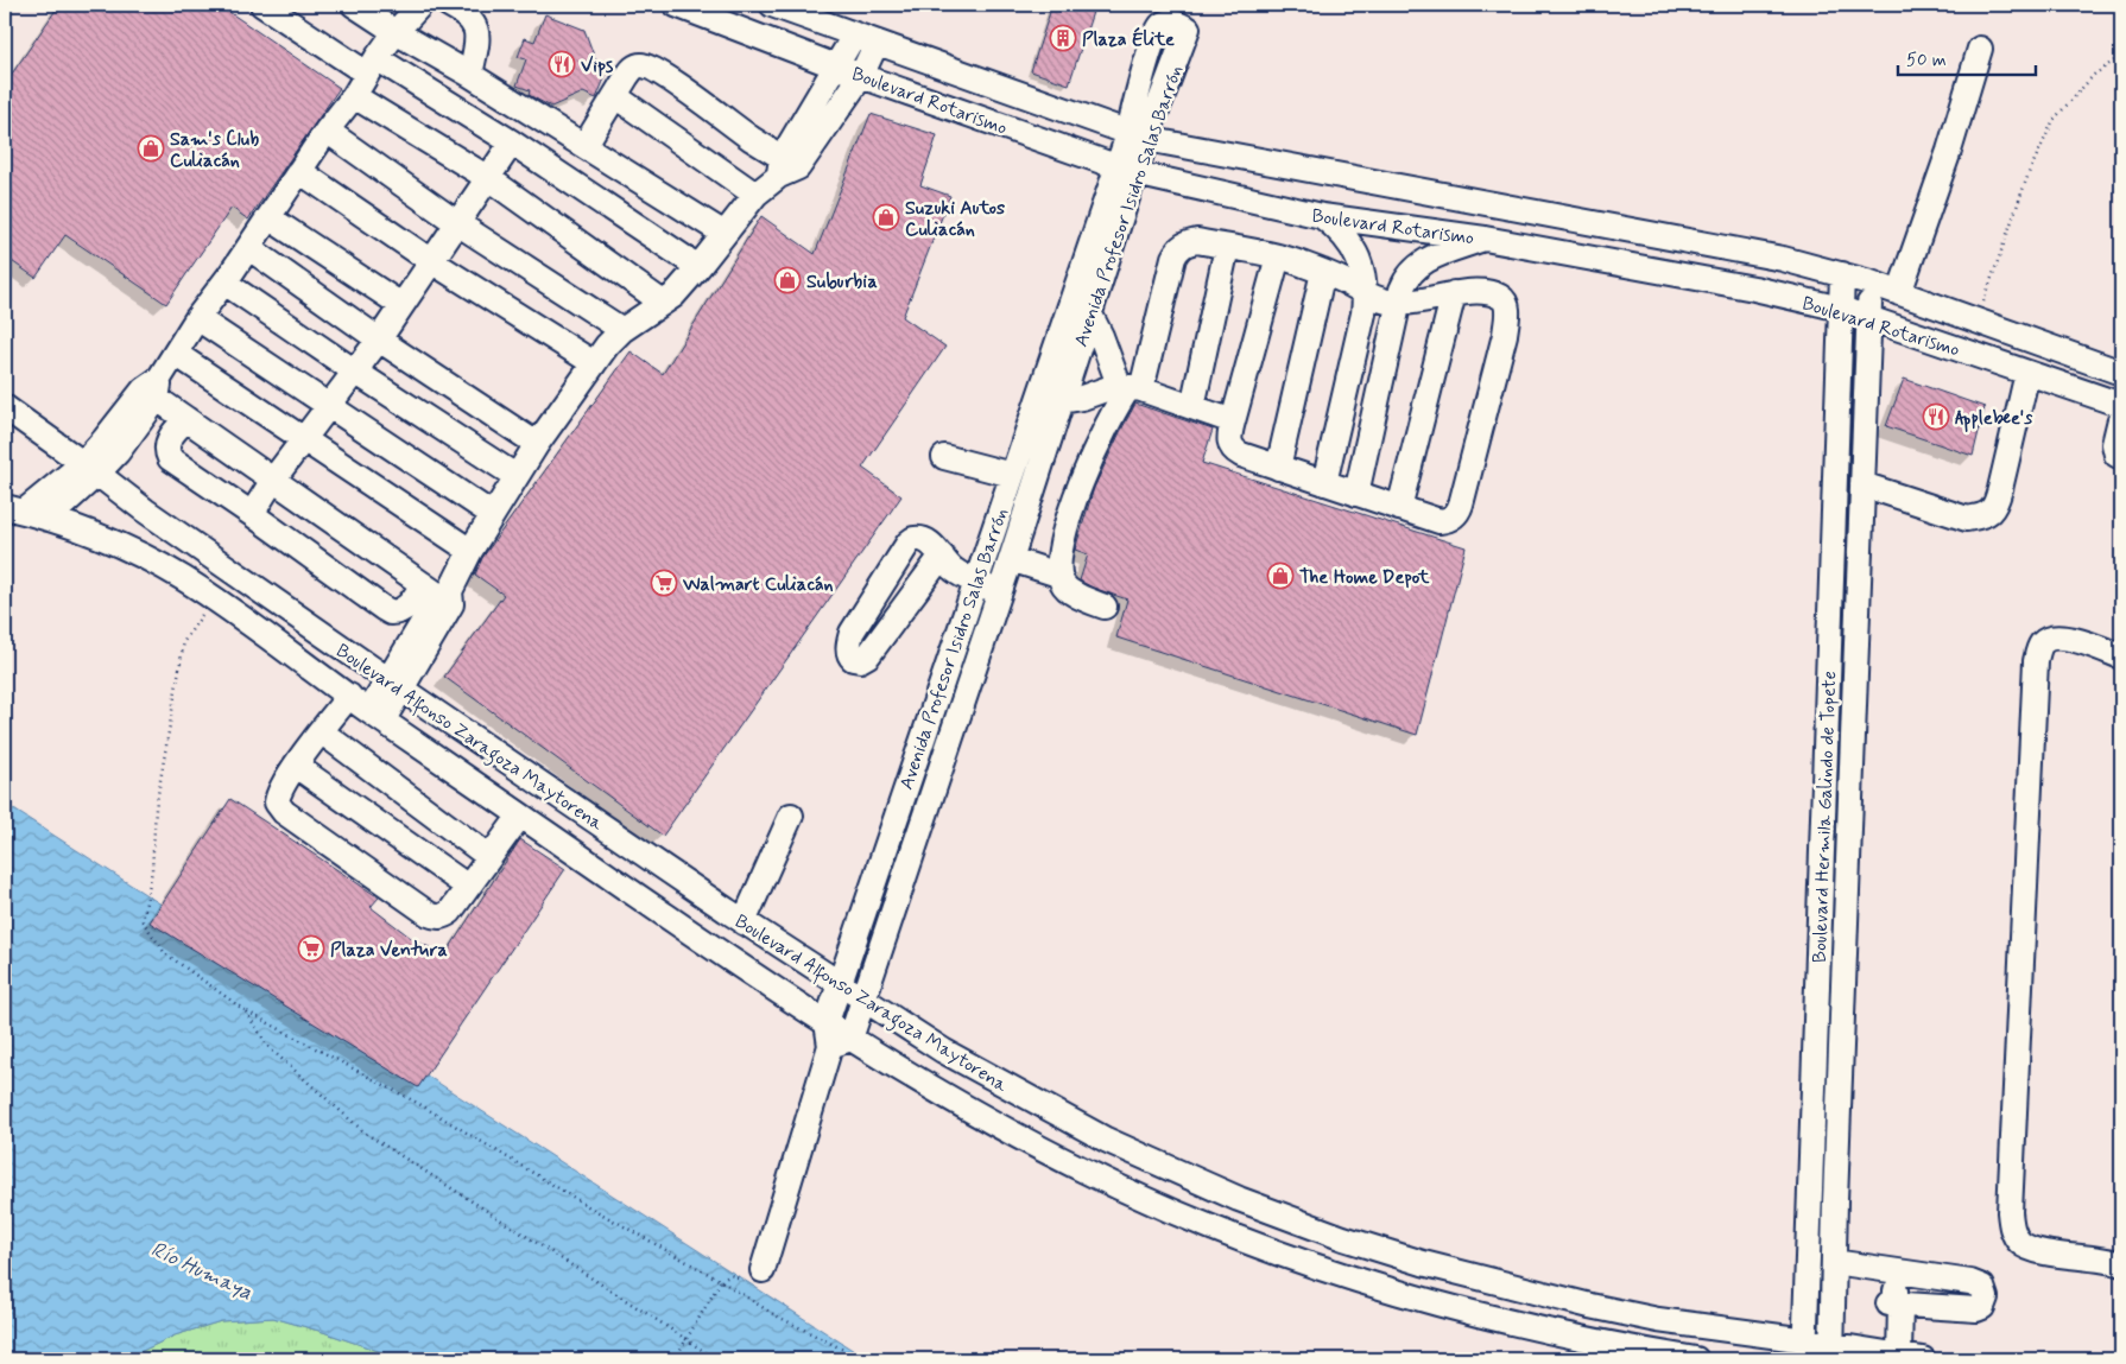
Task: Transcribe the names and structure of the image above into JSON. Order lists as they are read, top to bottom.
{
  "streets": {
    "street": [
      "Boulevard Rotarismo",
      "Avenida Profesor Isidro Salas Barrón",
      "Boulevard Alfonso Zaragoza Maytorena",
      "Boulevard Hermila Galindo de Topete"
    ]
  },
  "crossings": [
    ["Boulevard Rotarismo", "Avenida Profesor Isidro Salas Barrón"],
    ["Boulevard Rotarismo", "Boulevard Hermila Galindo de Topete"],
    ["Avenida Profesor Isidro Salas Barrón", "Boulevard Alfonso Zaragoza Maytorena"],
    ["Boulevard Alfonso Zaragoza Maytorena", "Boulevard Hermila Galindo de Topete"]
  ],
  "water": ["Río Humaya"],
  "places": {
    "building": ["Plaza Élite"],
    "restaurant": ["Vips", "Applebee's"],
    "shop": [
      "Sam's Club Culiacán",
      "Suzuki Autos Culiacán",
      "Suburbia",
      "The Home Depot"
    ],
    "supermarket": ["Walmart Culiacán", "Plaza Ventura"]
  },
  "scale_bar": "50 m"
}
